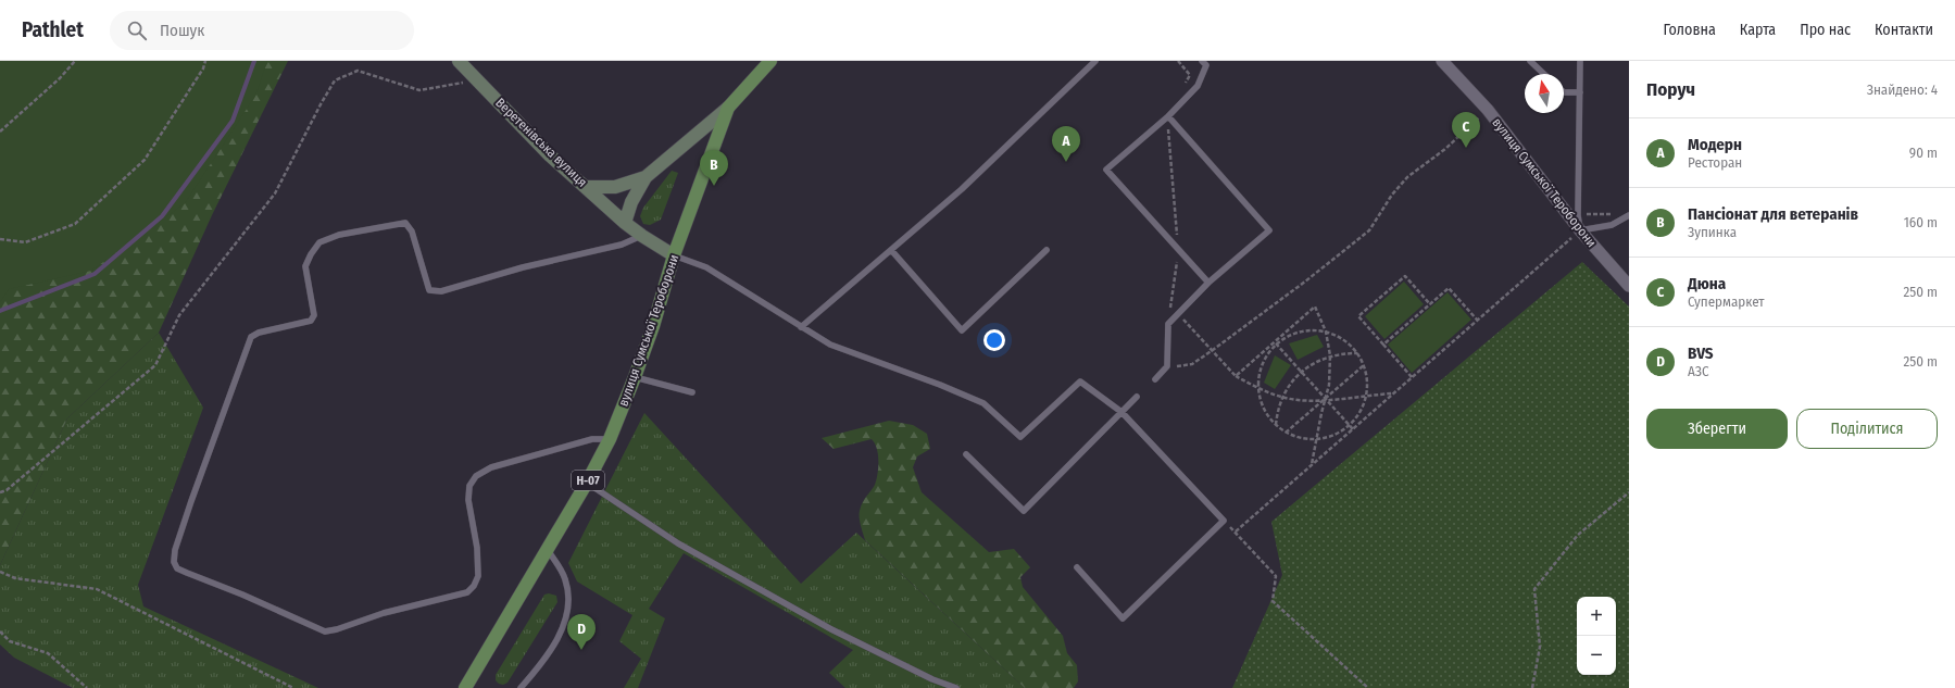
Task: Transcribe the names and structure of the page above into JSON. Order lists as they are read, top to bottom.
{
  "streets": {
    "main road": ["вулиця Сумської Тероборони", "Н-07"],
    "street": ["Веретенівська вулиця"]
  },
  "crossings": [
    ["Веретенівська вулиця", "вулиця Сумської Тероборони"]
  ],
  "north": "top",
  "page": {
    "header": "Pathlet",
    "search": "Пошук",
    "nav": [
      "Головна",
      "Карта",
      "Про нас",
      "Контакти"
    ],
    "heading": ["Поруч", "Знайдено: 4"],
    "pins": [
      "C",
      "A",
      "B",
      "D"
    ],
    "list": [
      {
        "mark": "A",
        "name": "Модерн",
        "note": "Ресторан",
        "value": "90 m"
      },
      {
        "mark": "B",
        "name": "Пансіонат для ветеранів",
        "note": "Зупинка",
        "value": "160 m"
      },
      {
        "mark": "C",
        "name": "Дюна",
        "note": "Супермаркет",
        "value": "250 m"
      },
      {
        "mark": "D",
        "name": "BVS",
        "note": "АЗС",
        "value": "250 m"
      }
    ],
    "buttons": ["Зберегти", "Поділитися"],
    "map_buttons": ["+", "−"]
  }
}
